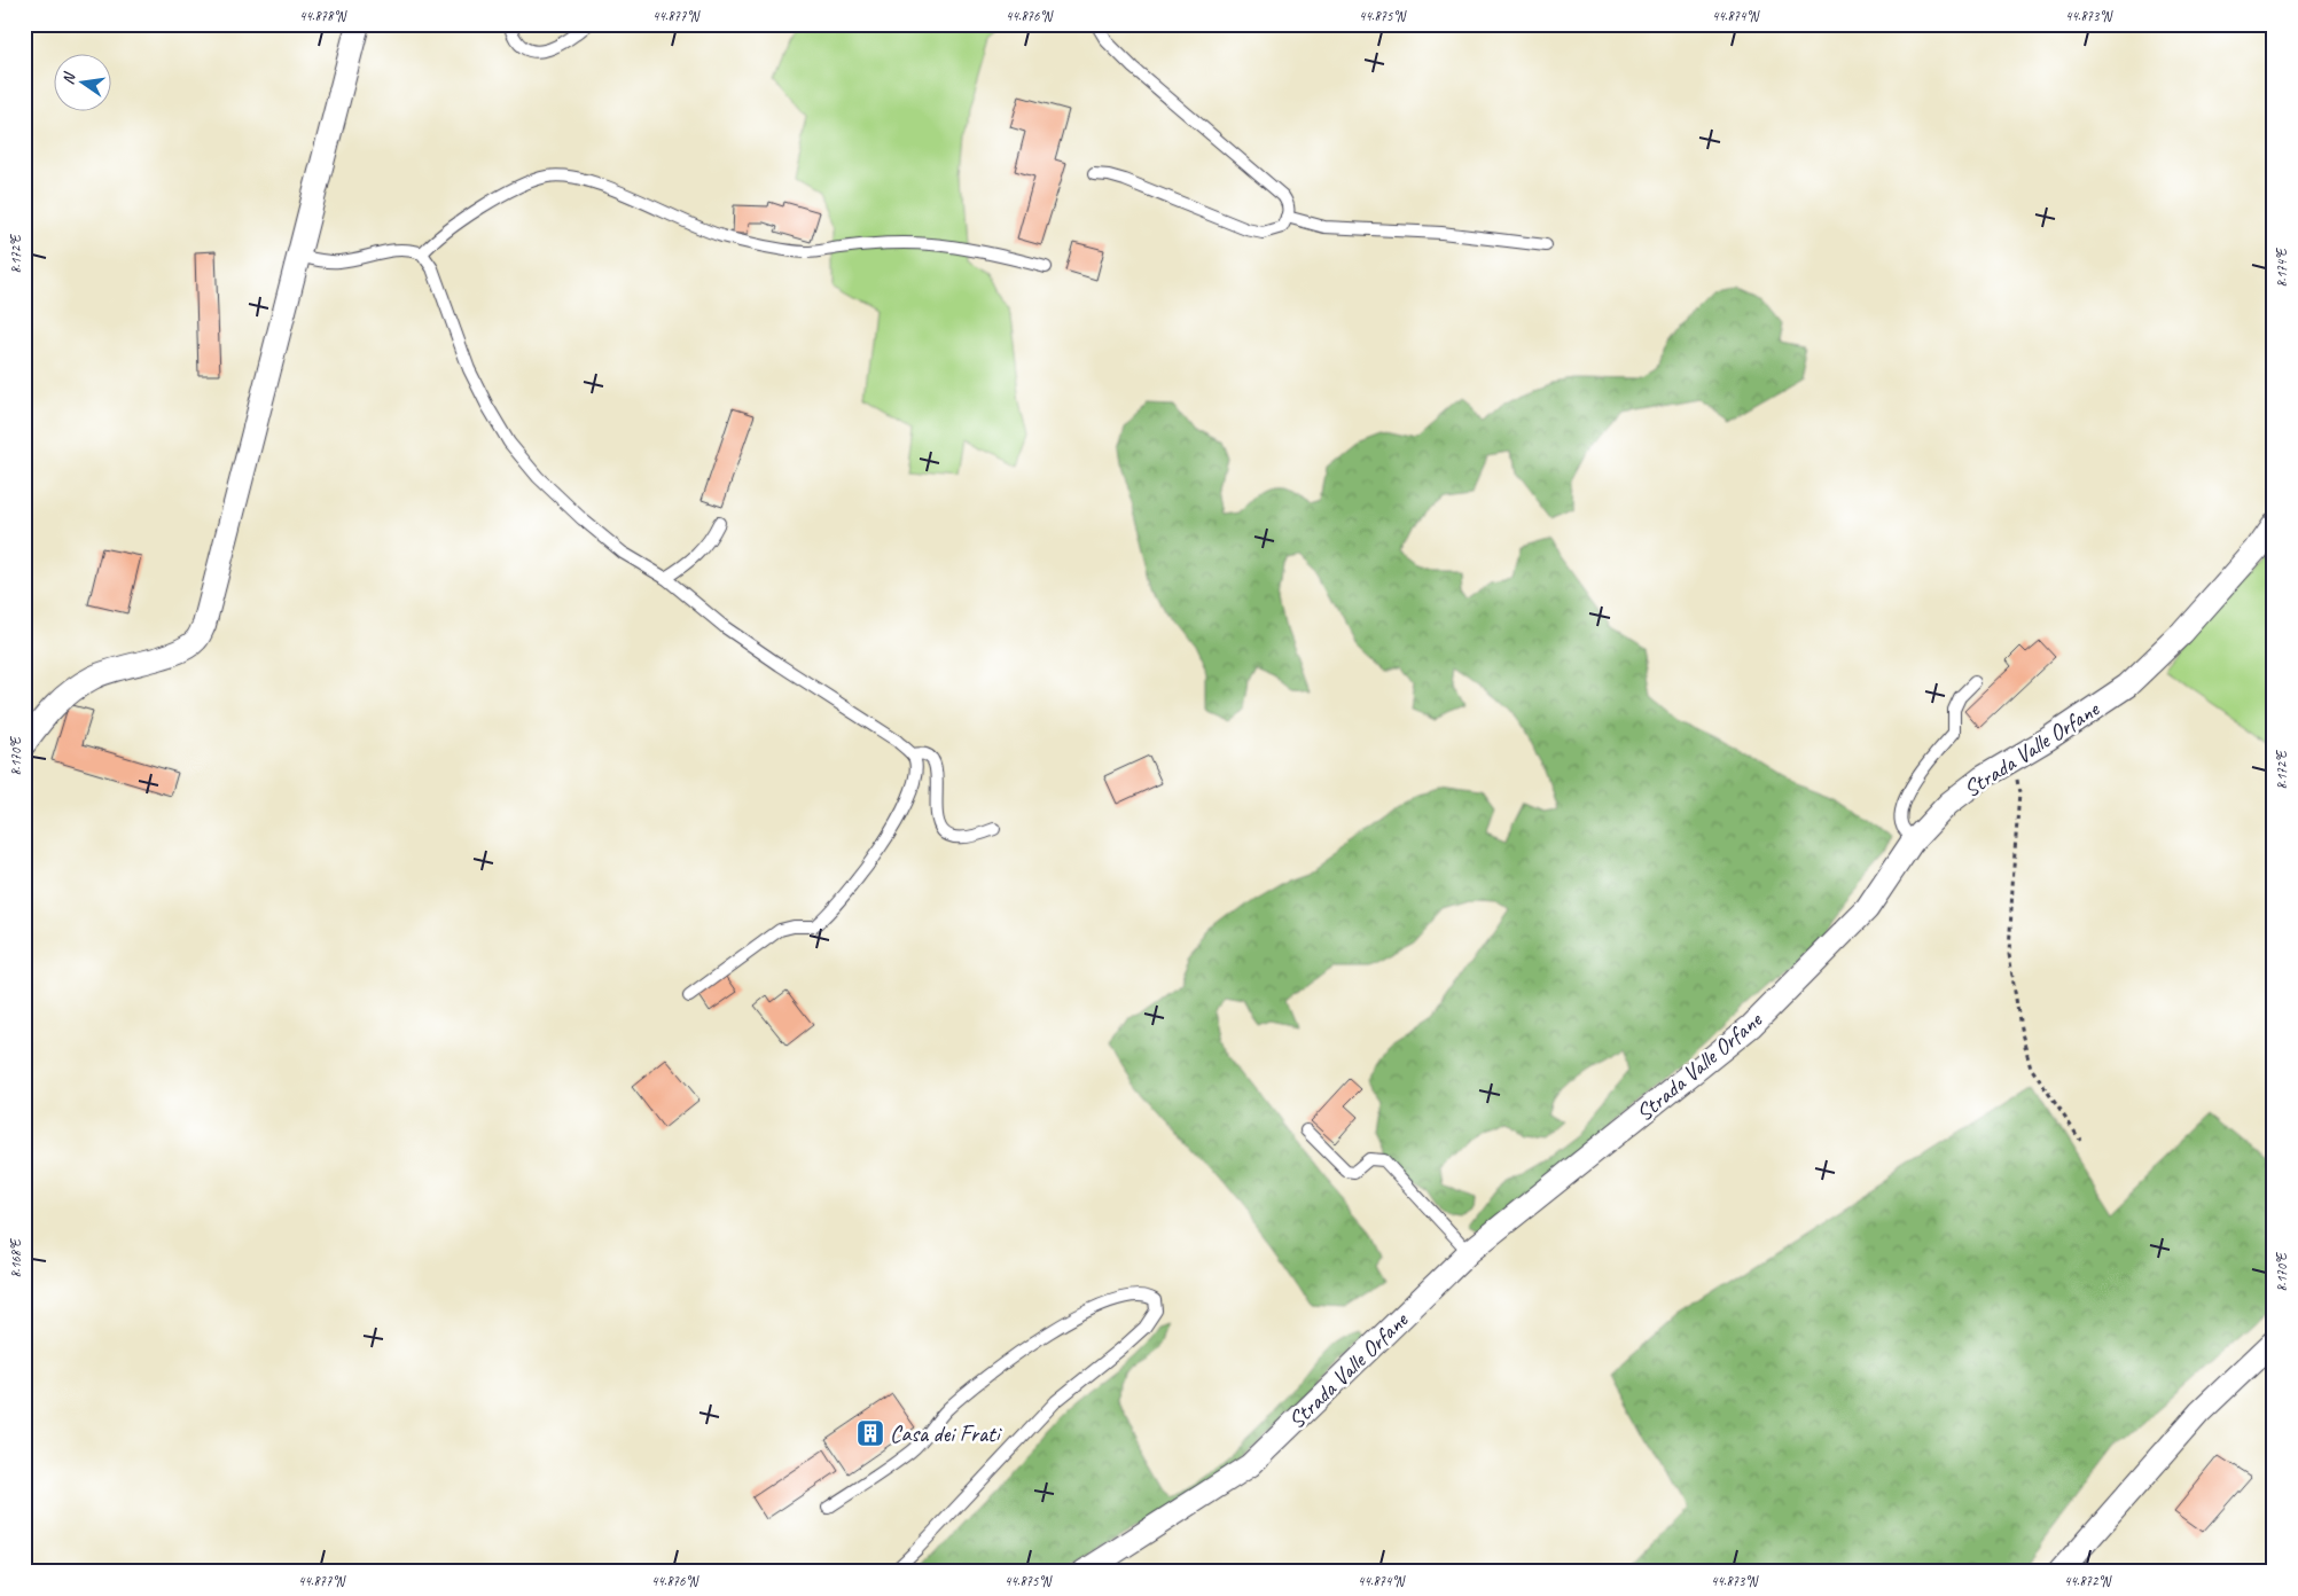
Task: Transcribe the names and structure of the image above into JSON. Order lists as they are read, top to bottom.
{
  "streets": {
    "street": ["Strada Valle Orfane"]
  },
  "places": {
    "building": ["Casa dei Frati"]
  },
  "north": "left",
  "coordinates": [
    "44.878°N",
    "44.877°N",
    "44.876°N",
    "44.875°N",
    "44.874°N",
    "44.873°N",
    "8.172°E",
    "8.174°E",
    "8.170°E",
    "8.168°E",
    "44.872°N"
  ]
}
